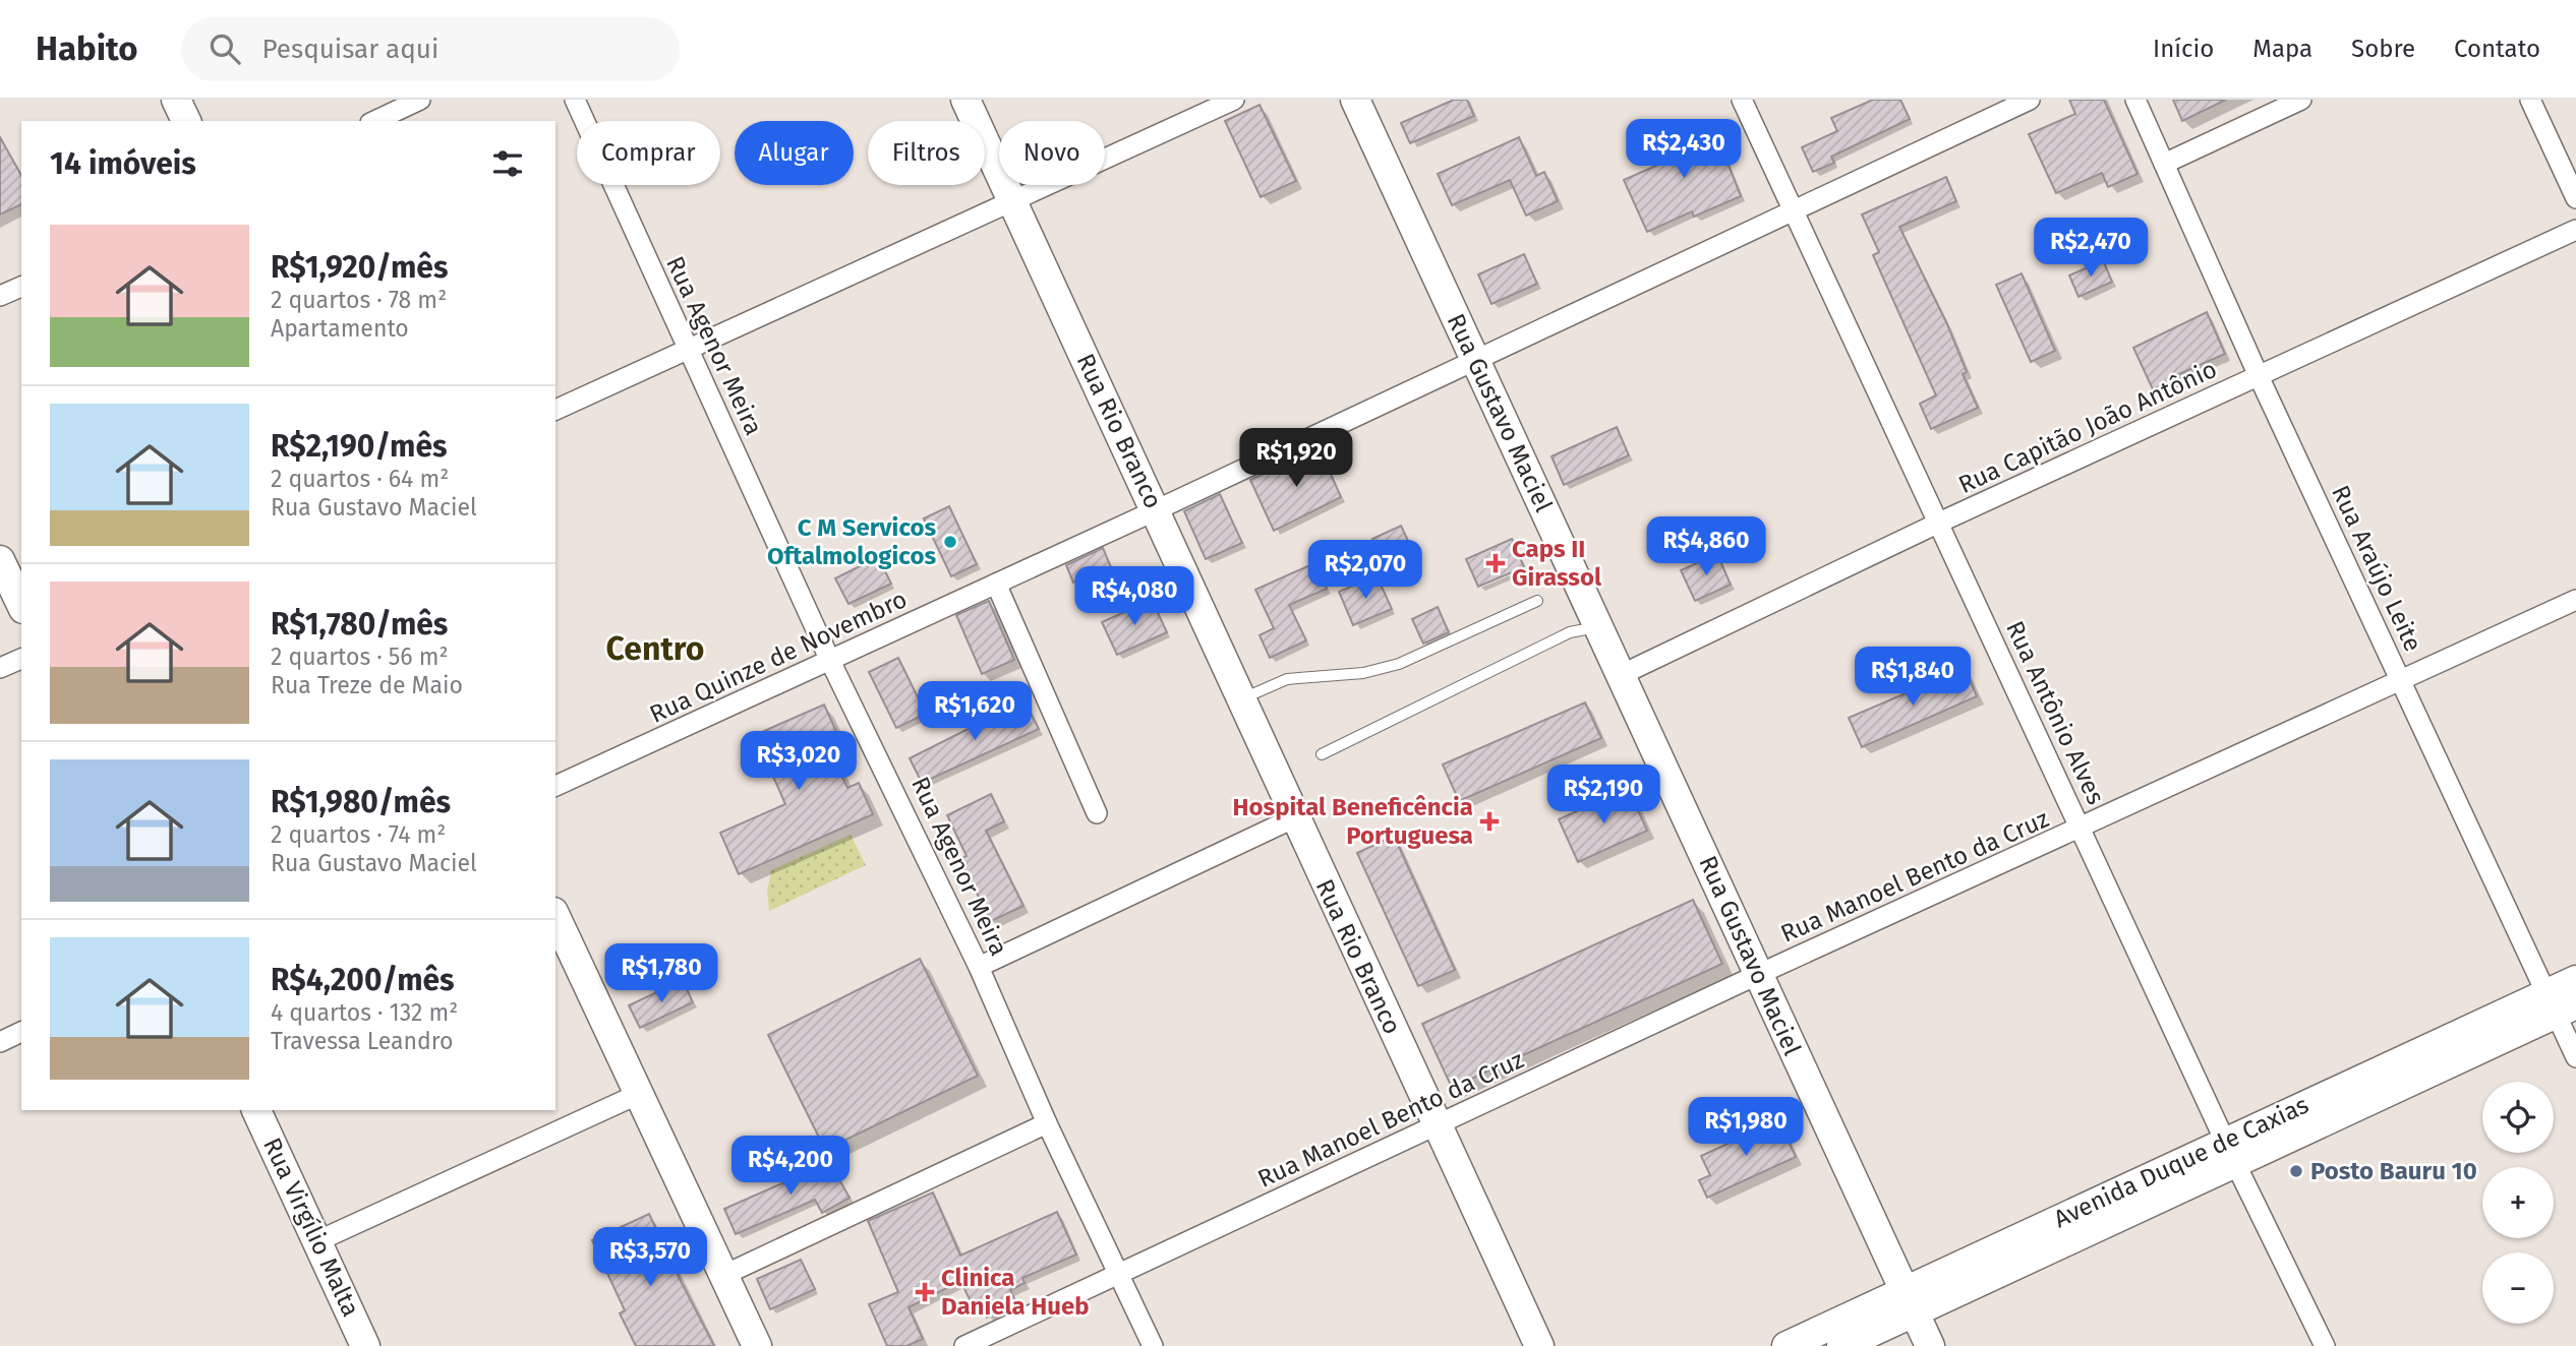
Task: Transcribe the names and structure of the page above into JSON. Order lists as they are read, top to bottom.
{
  "streets": {
    "street": [
      "Rua Agenor Meira",
      "Rua Gustavo Maciel",
      "Rua Capitão João Antônio",
      "Rua Rio Branco",
      "Rua Araújo Leite",
      "Rua Quinze de Novembro",
      "Rua Antônio Alves",
      "Rua Manoel Bento da Cruz",
      "Avenida Duque de Caxias",
      "Rua Virgílio Malta"
    ]
  },
  "crossings": [
    ["Rua Agenor Meira", "Rua Quinze de Novembro"],
    ["Rua Agenor Meira", "Rua Manoel Bento da Cruz"],
    ["Rua Gustavo Maciel", "Rua Capitão João Antônio"],
    ["Rua Gustavo Maciel", "Rua Quinze de Novembro"],
    ["Rua Gustavo Maciel", "Rua Manoel Bento da Cruz"],
    ["Rua Gustavo Maciel", "Avenida Duque de Caxias"],
    ["Rua Capitão João Antônio", "Rua Araújo Leite"],
    ["Rua Capitão João Antônio", "Rua Antônio Alves"],
    ["Rua Rio Branco", "Rua Quinze de Novembro"],
    ["Rua Rio Branco", "Rua Manoel Bento da Cruz"],
    ["Rua Araújo Leite", "Rua Manoel Bento da Cruz"],
    ["Rua Araújo Leite", "Avenida Duque de Caxias"],
    ["Rua Quinze de Novembro", "Rua Antônio Alves"],
    ["Rua Antônio Alves", "Rua Manoel Bento da Cruz"],
    ["Rua Antônio Alves", "Avenida Duque de Caxias"]
  ],
  "districts": ["Centro"],
  "places": {
    "other": ["C M Servicos Oftalmologicos", "Posto Bauru 10"],
    "health": ["Caps II Girassol", "Hospital Beneficência Portuguesa", "Clinica Daniela Hueb"]
  },
  "page": {
    "header": "Habito",
    "search": "Pesquisar aqui",
    "nav": [
      "Início",
      "Mapa",
      "Sobre",
      "Contato"
    ],
    "price": [
      "R$2,430",
      "R$2,470",
      "R$1,920",
      "R$4,860",
      "R$2,070",
      "R$4,080",
      "R$1,840",
      "R$1,620",
      "R$3,020",
      "R$2,190",
      "R$1,780",
      "R$1,980",
      "R$4,200",
      "R$3,570"
    ],
    "chip": [
      "Comprar",
      "Alugar",
      "Filtros",
      "Novo"
    ],
    "heading": "14 imóveis",
    "list": [
      {
        "name": "R$1,920/mês",
        "note": "2 quartos · 78 m² · Apartamento"
      },
      {
        "name": "R$2,190/mês",
        "note": "2 quartos · 64 m² · Rua Gustavo Maciel"
      },
      {
        "name": "R$1,780/mês",
        "note": "2 quartos · 56 m² · Rua Treze de Maio"
      },
      {
        "name": "R$1,980/mês",
        "note": "2 quartos · 74 m² · Rua Gustavo Maciel"
      },
      {
        "name": "R$4,200/mês",
        "note": "4 quartos · 132 m² · Travessa Leandro"
      }
    ],
    "map_buttons": ["+", "−"]
  }
}
